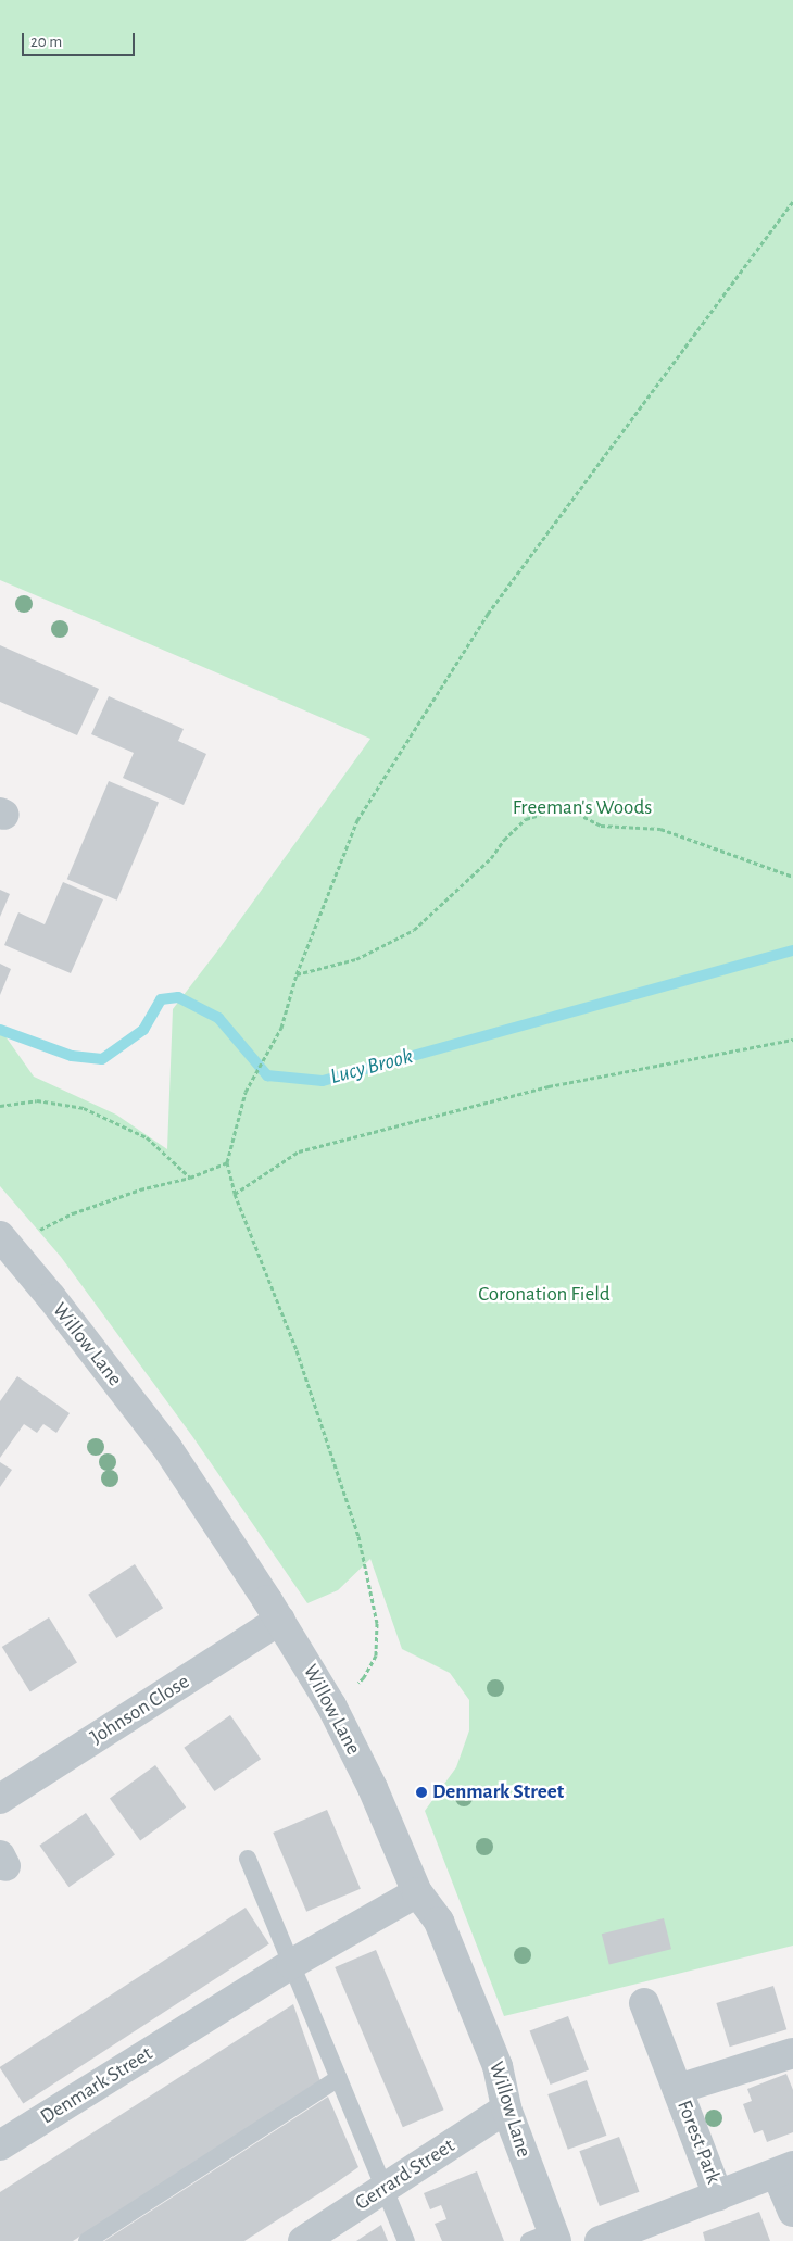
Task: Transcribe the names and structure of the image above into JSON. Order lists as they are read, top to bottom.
{
  "streets": {
    "street": [
      "Willow Lane",
      "Johnson Close",
      "Denmark Street",
      "Forest Park",
      "Gerrard Street"
    ]
  },
  "crossings": [
    ["Willow Lane", "Johnson Close"],
    ["Willow Lane", "Denmark Street"],
    ["Willow Lane", "Gerrard Street"]
  ],
  "water": ["Lucy Brook"],
  "parks": ["Freeman's Woods", "Coronation Field"],
  "places": ["Denmark Street"],
  "scale_bar": "20 m"
}
